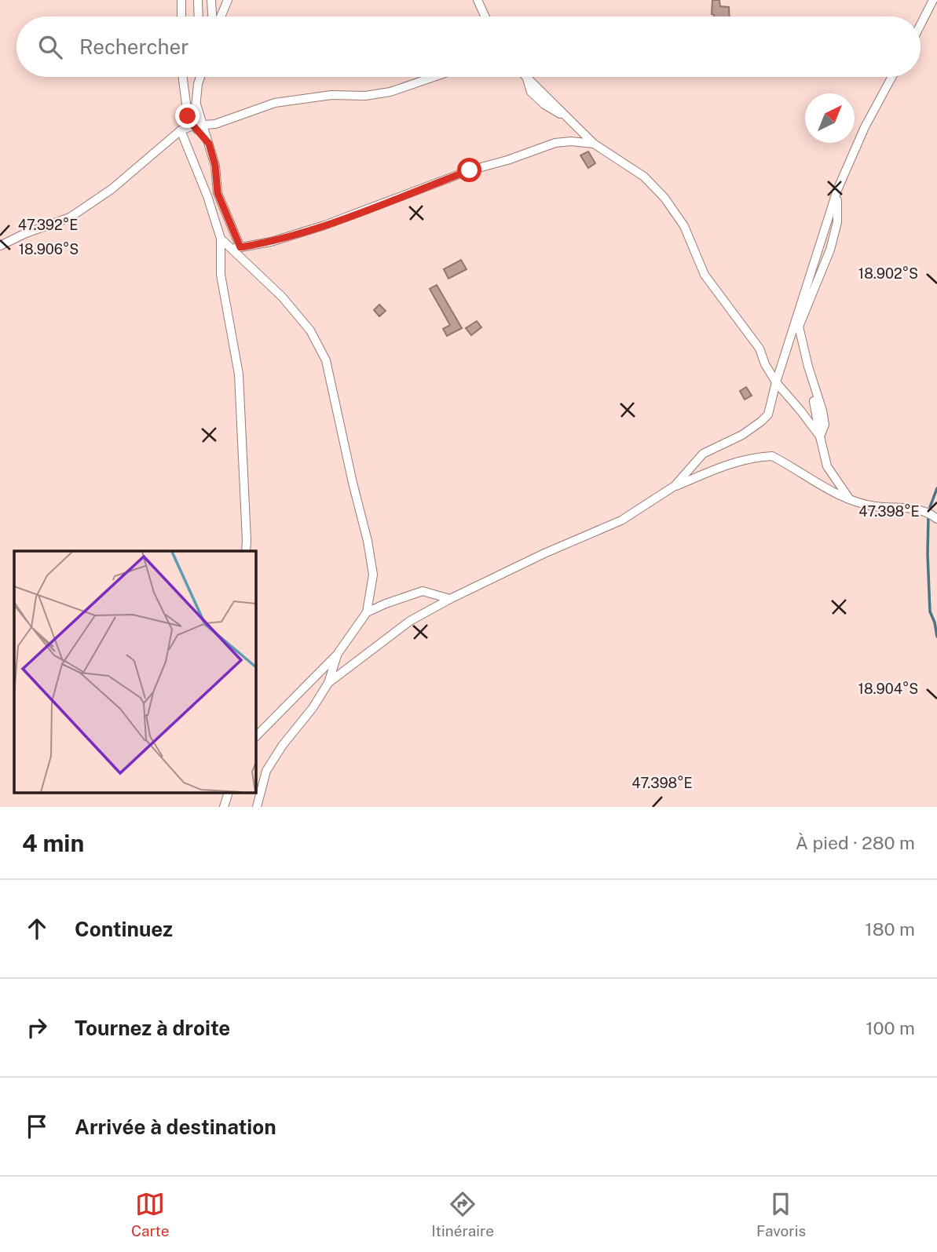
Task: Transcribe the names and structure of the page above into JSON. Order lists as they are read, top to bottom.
{
  "north": "top right",
  "page": {
    "search": "Rechercher",
    "heading": ["4 min", "À pied · 280 m"],
    "list": [
      ["Continuez", "180 m"],
      ["Tournez à droite", "100 m"],
      "Arrivée à destination"
    ],
    "nav": ["Carte", "Itinéraire", "Favoris"]
  },
  "coordinates": [
    "47.392°E",
    "18.906°S",
    "18.902°S",
    "47.398°E",
    "18.904°S"
  ]
}
